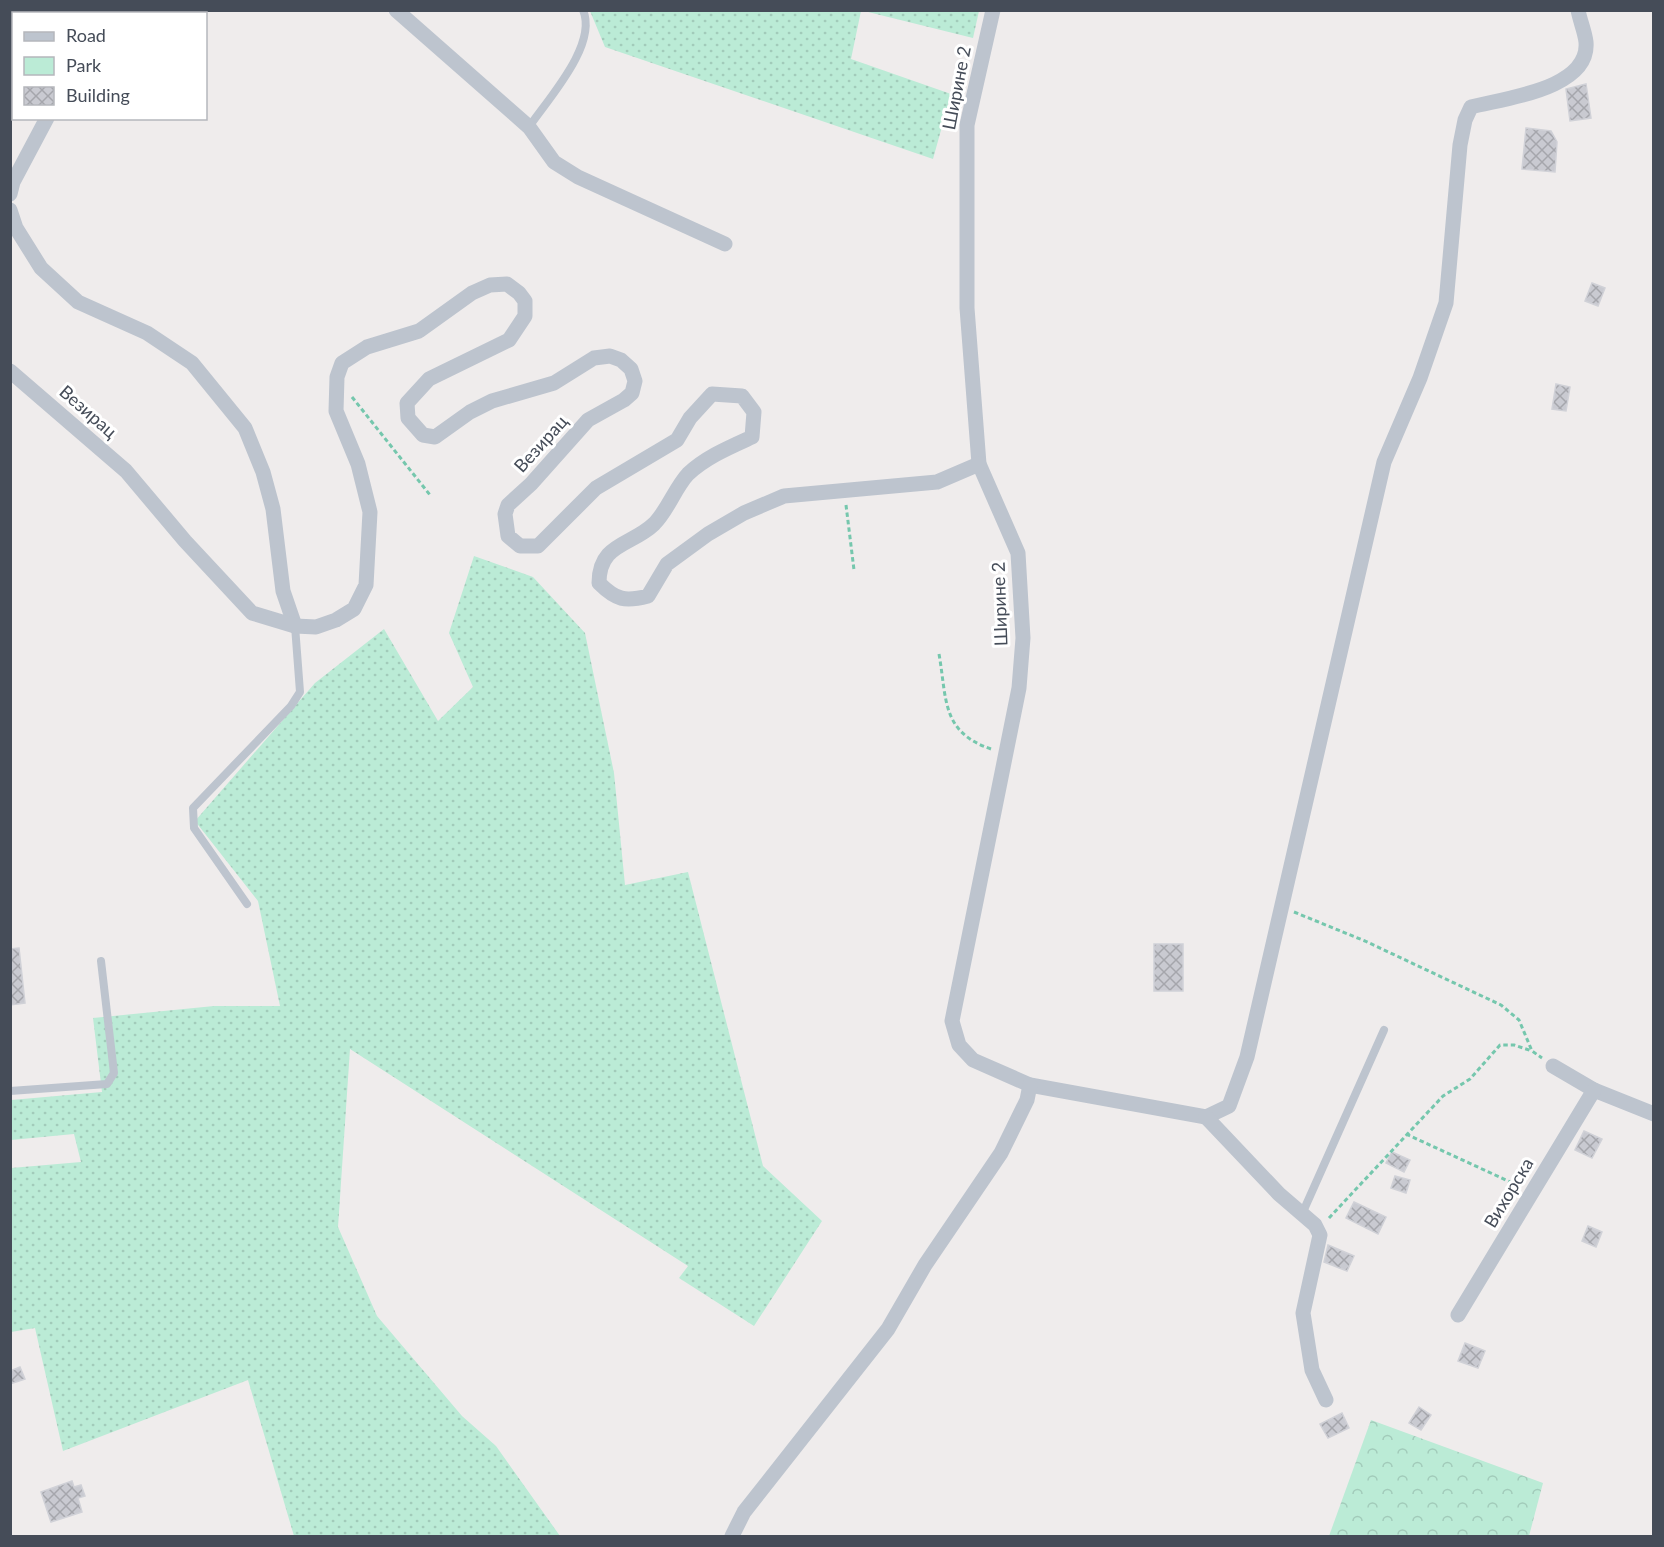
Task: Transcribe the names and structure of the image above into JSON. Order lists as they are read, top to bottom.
{
  "streets": {
    "street": ["Ширине 2", "Везирац", "Вихорска"]
  },
  "crossings": [
    ["Ширине 2", "Везирац"]
  ],
  "legend": ["Road", "Park", "Building"]
}
